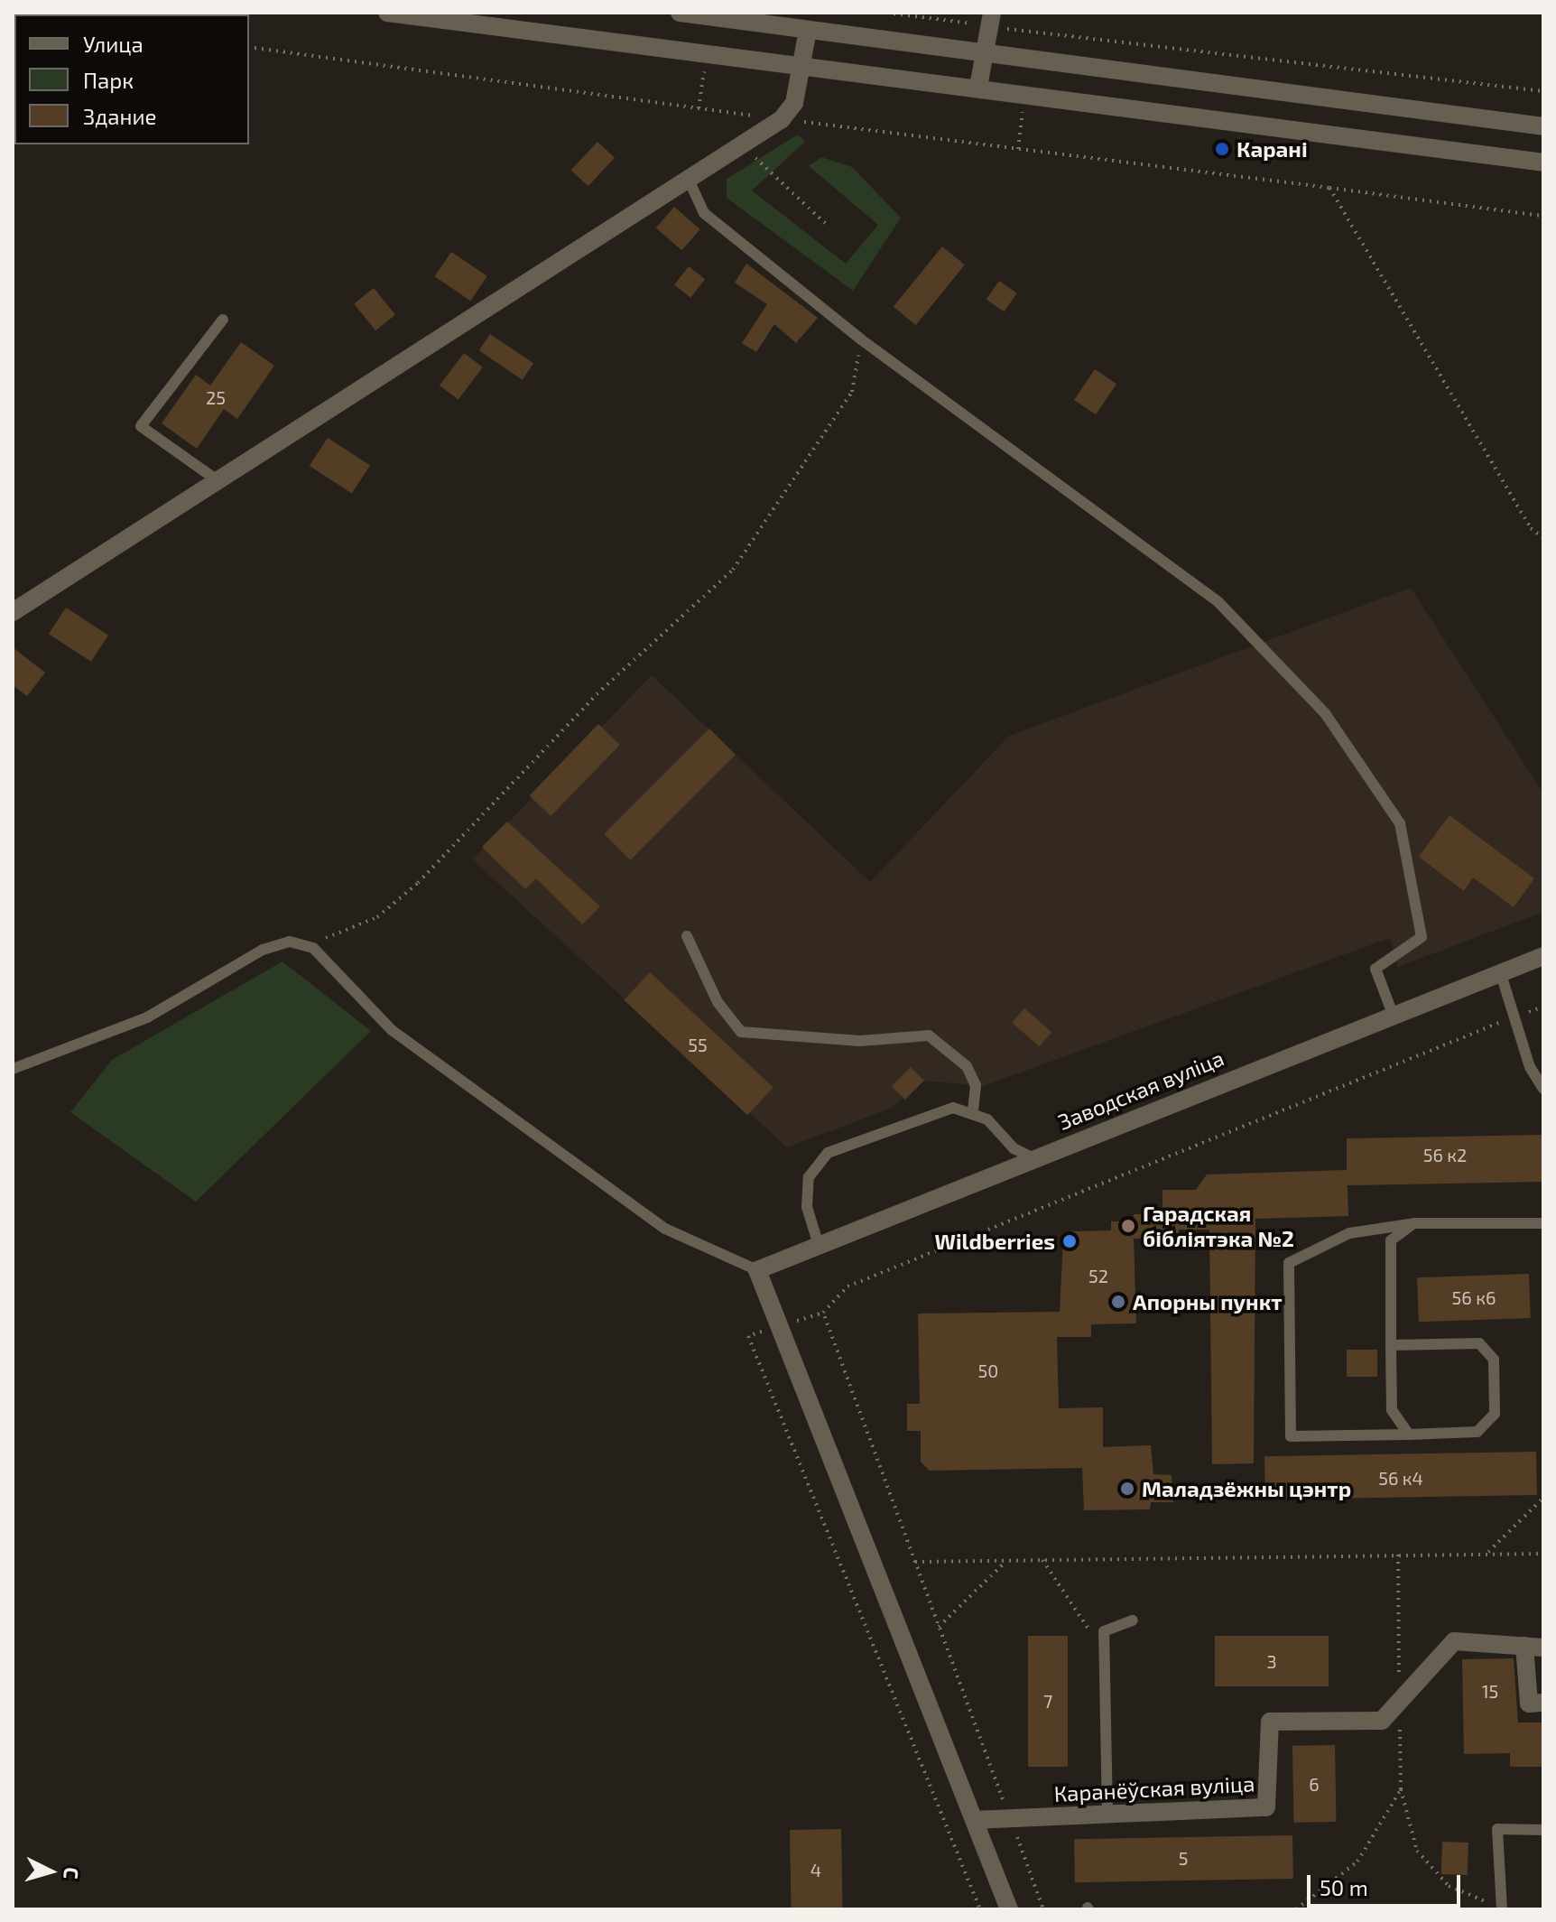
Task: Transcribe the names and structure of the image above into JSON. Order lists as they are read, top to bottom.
{
  "streets": {
    "street": ["Заводская вуліца", "Каранёўская вуліца"]
  },
  "places": [
    "Карані",
    "Гарадская бібліятэка №2",
    "Wildberries",
    "Апорны пункт",
    "Маладзёжны цэнтр"
  ],
  "house_numbers": [
    "25",
    "55",
    "56 к2",
    "52",
    "56 к6",
    "50",
    "56 к4",
    "3",
    "15",
    "7",
    "6",
    "5",
    "4"
  ],
  "legend": ["Улица", "Парк", "Здание"],
  "scale_bar": "50 m",
  "north": "right"
}
